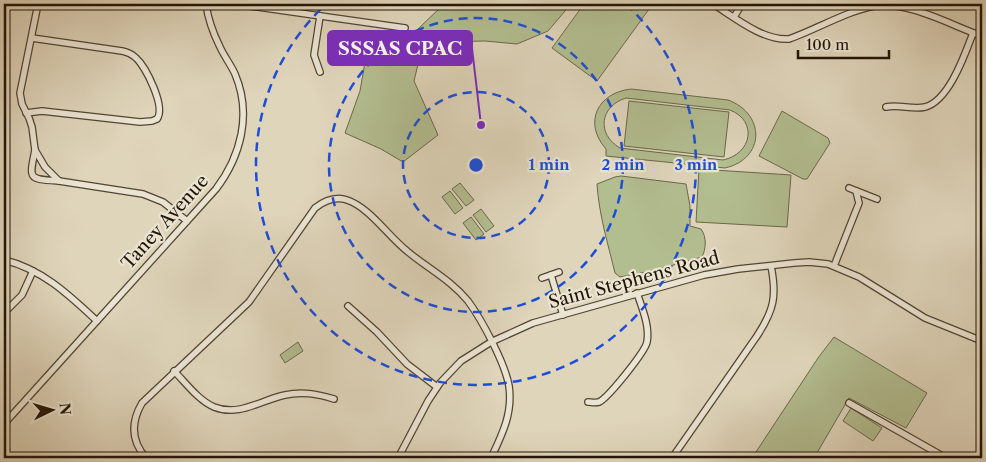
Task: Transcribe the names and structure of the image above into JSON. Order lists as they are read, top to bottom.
{
  "streets": {
    "street": ["Taney Avenue", "Saint Stephens Road"]
  },
  "places": ["SSSAS CPAC"],
  "scale_bar": "100 m",
  "north": "right",
  "rings": ["1 min", "2 min", "3 min"]
}
